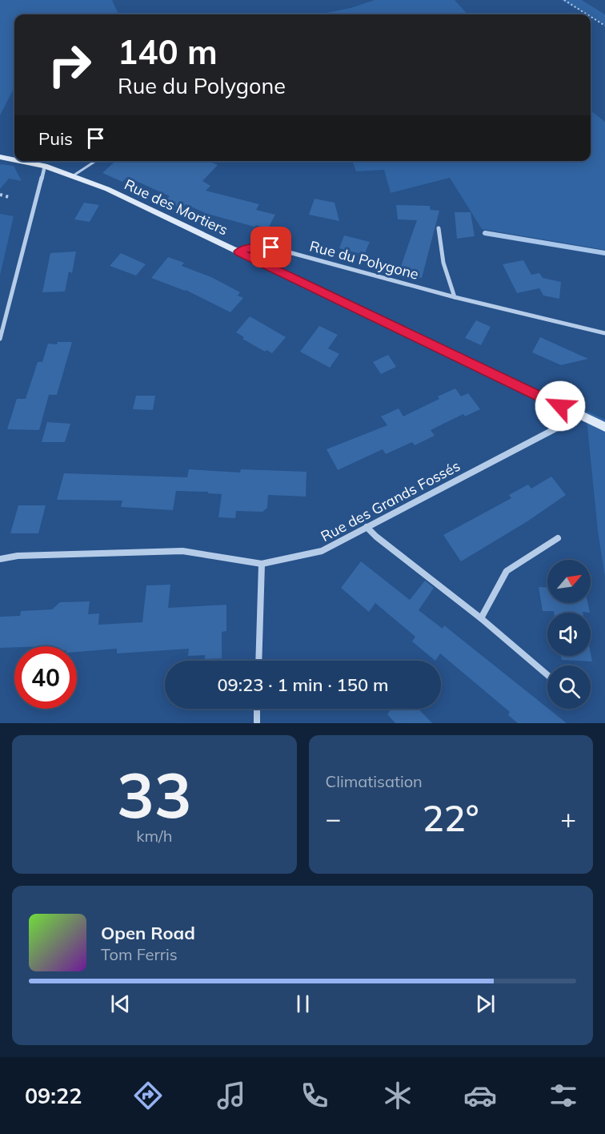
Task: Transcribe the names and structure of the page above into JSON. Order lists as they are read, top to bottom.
{
  "streets": {
    "street": ["Rue des Mortiers", "Rue du Polygone", "Rue des Grands Fossés"]
  },
  "crossings": [
    ["Rue des Mortiers", "Rue du Polygone"],
    ["Rue des Mortiers", "Rue des Grands Fossés"]
  ],
  "north": "top right",
  "page": {
    "turn": ["140 m", "Rue du Polygone"],
    "then": "Puis",
    "limit": "40",
    "trip": "09:23 · 1 min · 150 m",
    "tile": [
      ["33", "km/h"],
      "Climatisation"
    ],
    "heat": ["−", "22°", "+"],
    "song": ["Open Road", "Tom Ferris"],
    "tabs": "09:22"
  }
}
